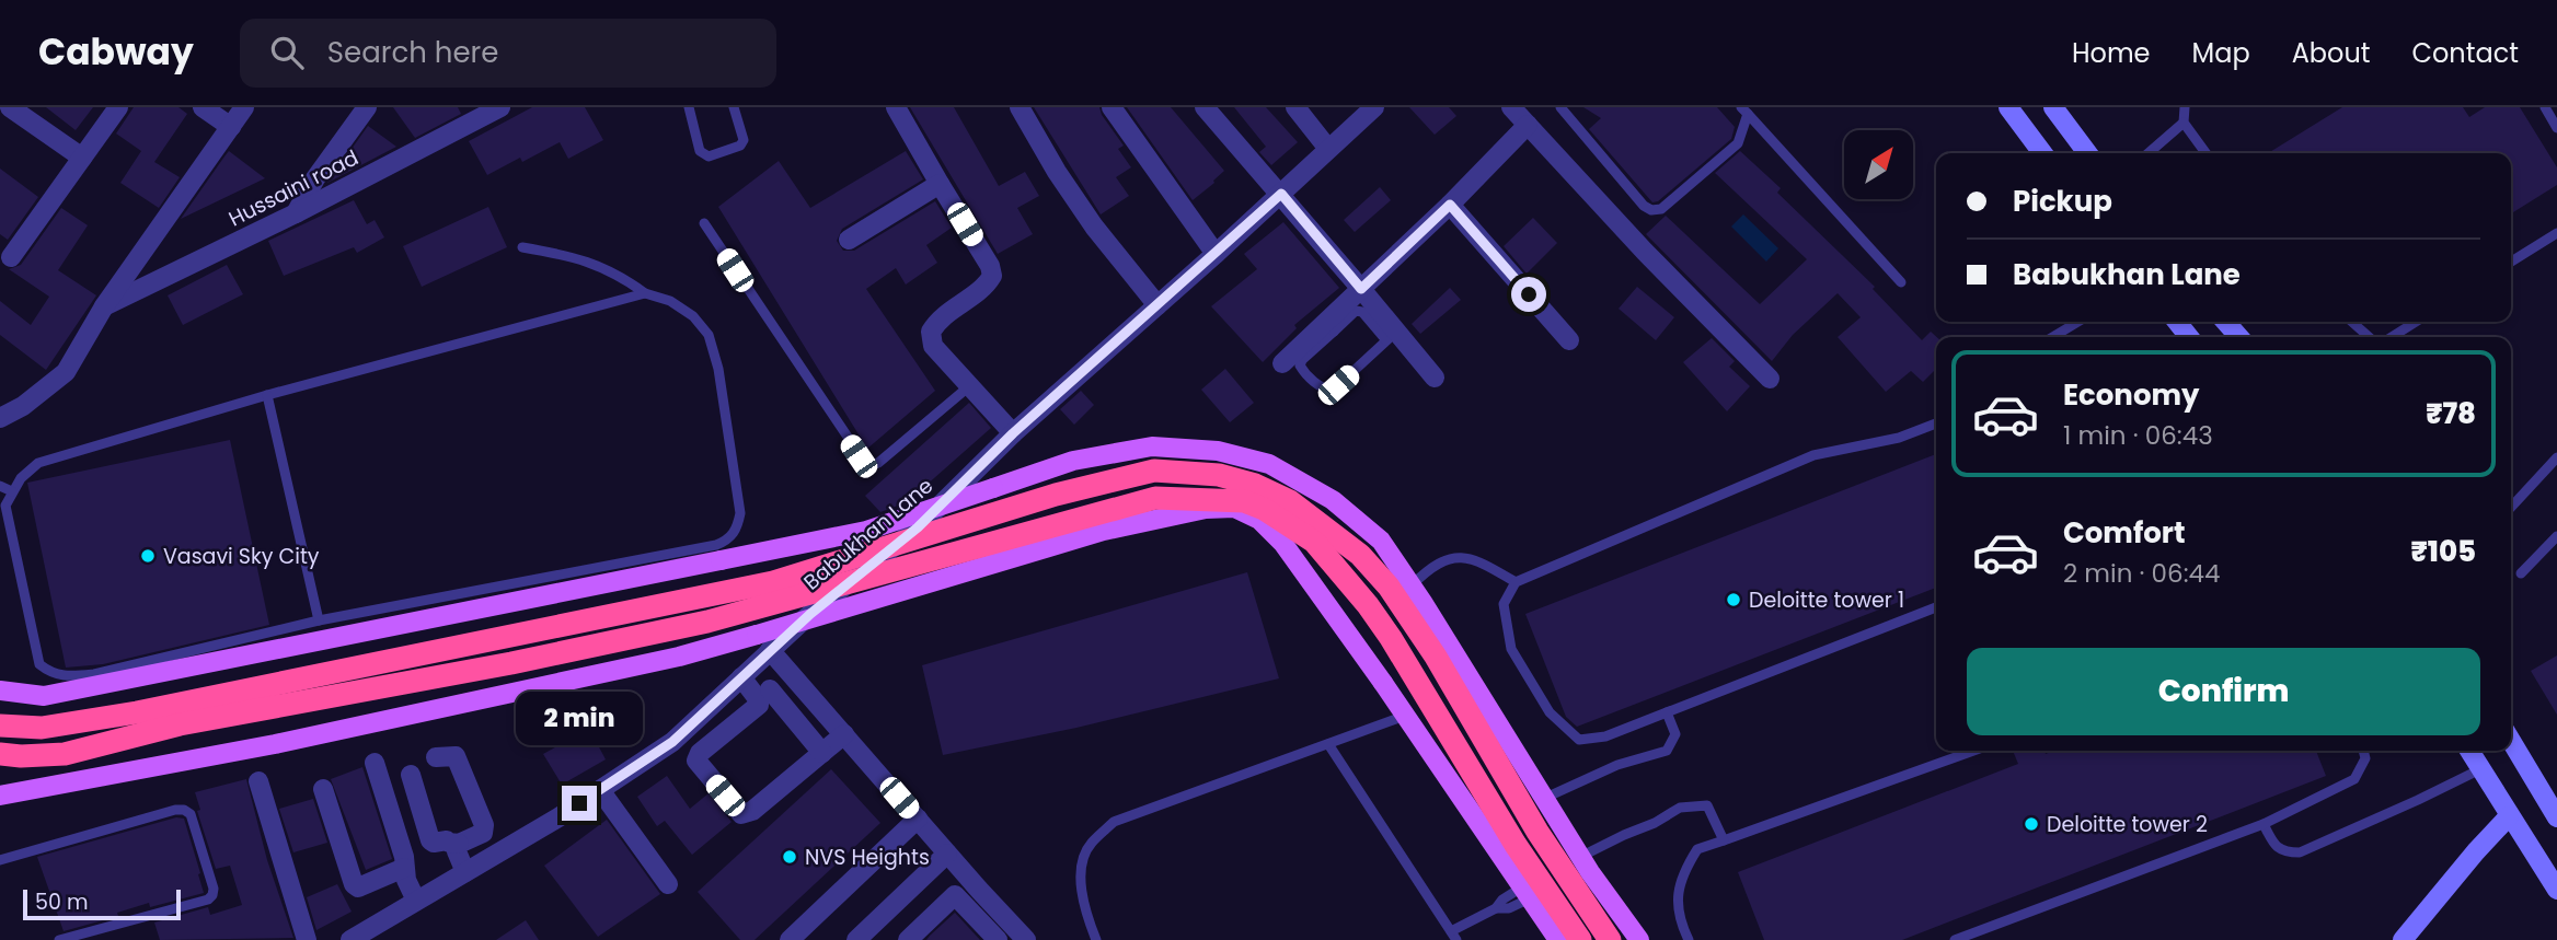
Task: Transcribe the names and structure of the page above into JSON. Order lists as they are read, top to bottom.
{
  "streets": {
    "street": ["Hussaini road", "Babukhan Lane"]
  },
  "places": [
    "Vasavi Sky City",
    "Deloitte tower 1",
    "Deloitte tower 2",
    "NVS Heights"
  ],
  "scale_bar": "50 m",
  "north": "top right",
  "page": {
    "header": "Cabway",
    "search": "Search here",
    "nav": [
      "Home",
      "Map",
      "About",
      "Contact"
    ],
    "banner": ["Pickup", "Babukhan Lane"],
    "list": [
      {
        "name": "Economy",
        "note": "1 min · 06:43",
        "value": "₹78"
      },
      {
        "name": "Comfort",
        "note": "2 min · 06:44",
        "value": "₹105"
      }
    ],
    "buttons": "Confirm",
    "bubble": "2 min",
    "scale": "50 m"
  }
}
